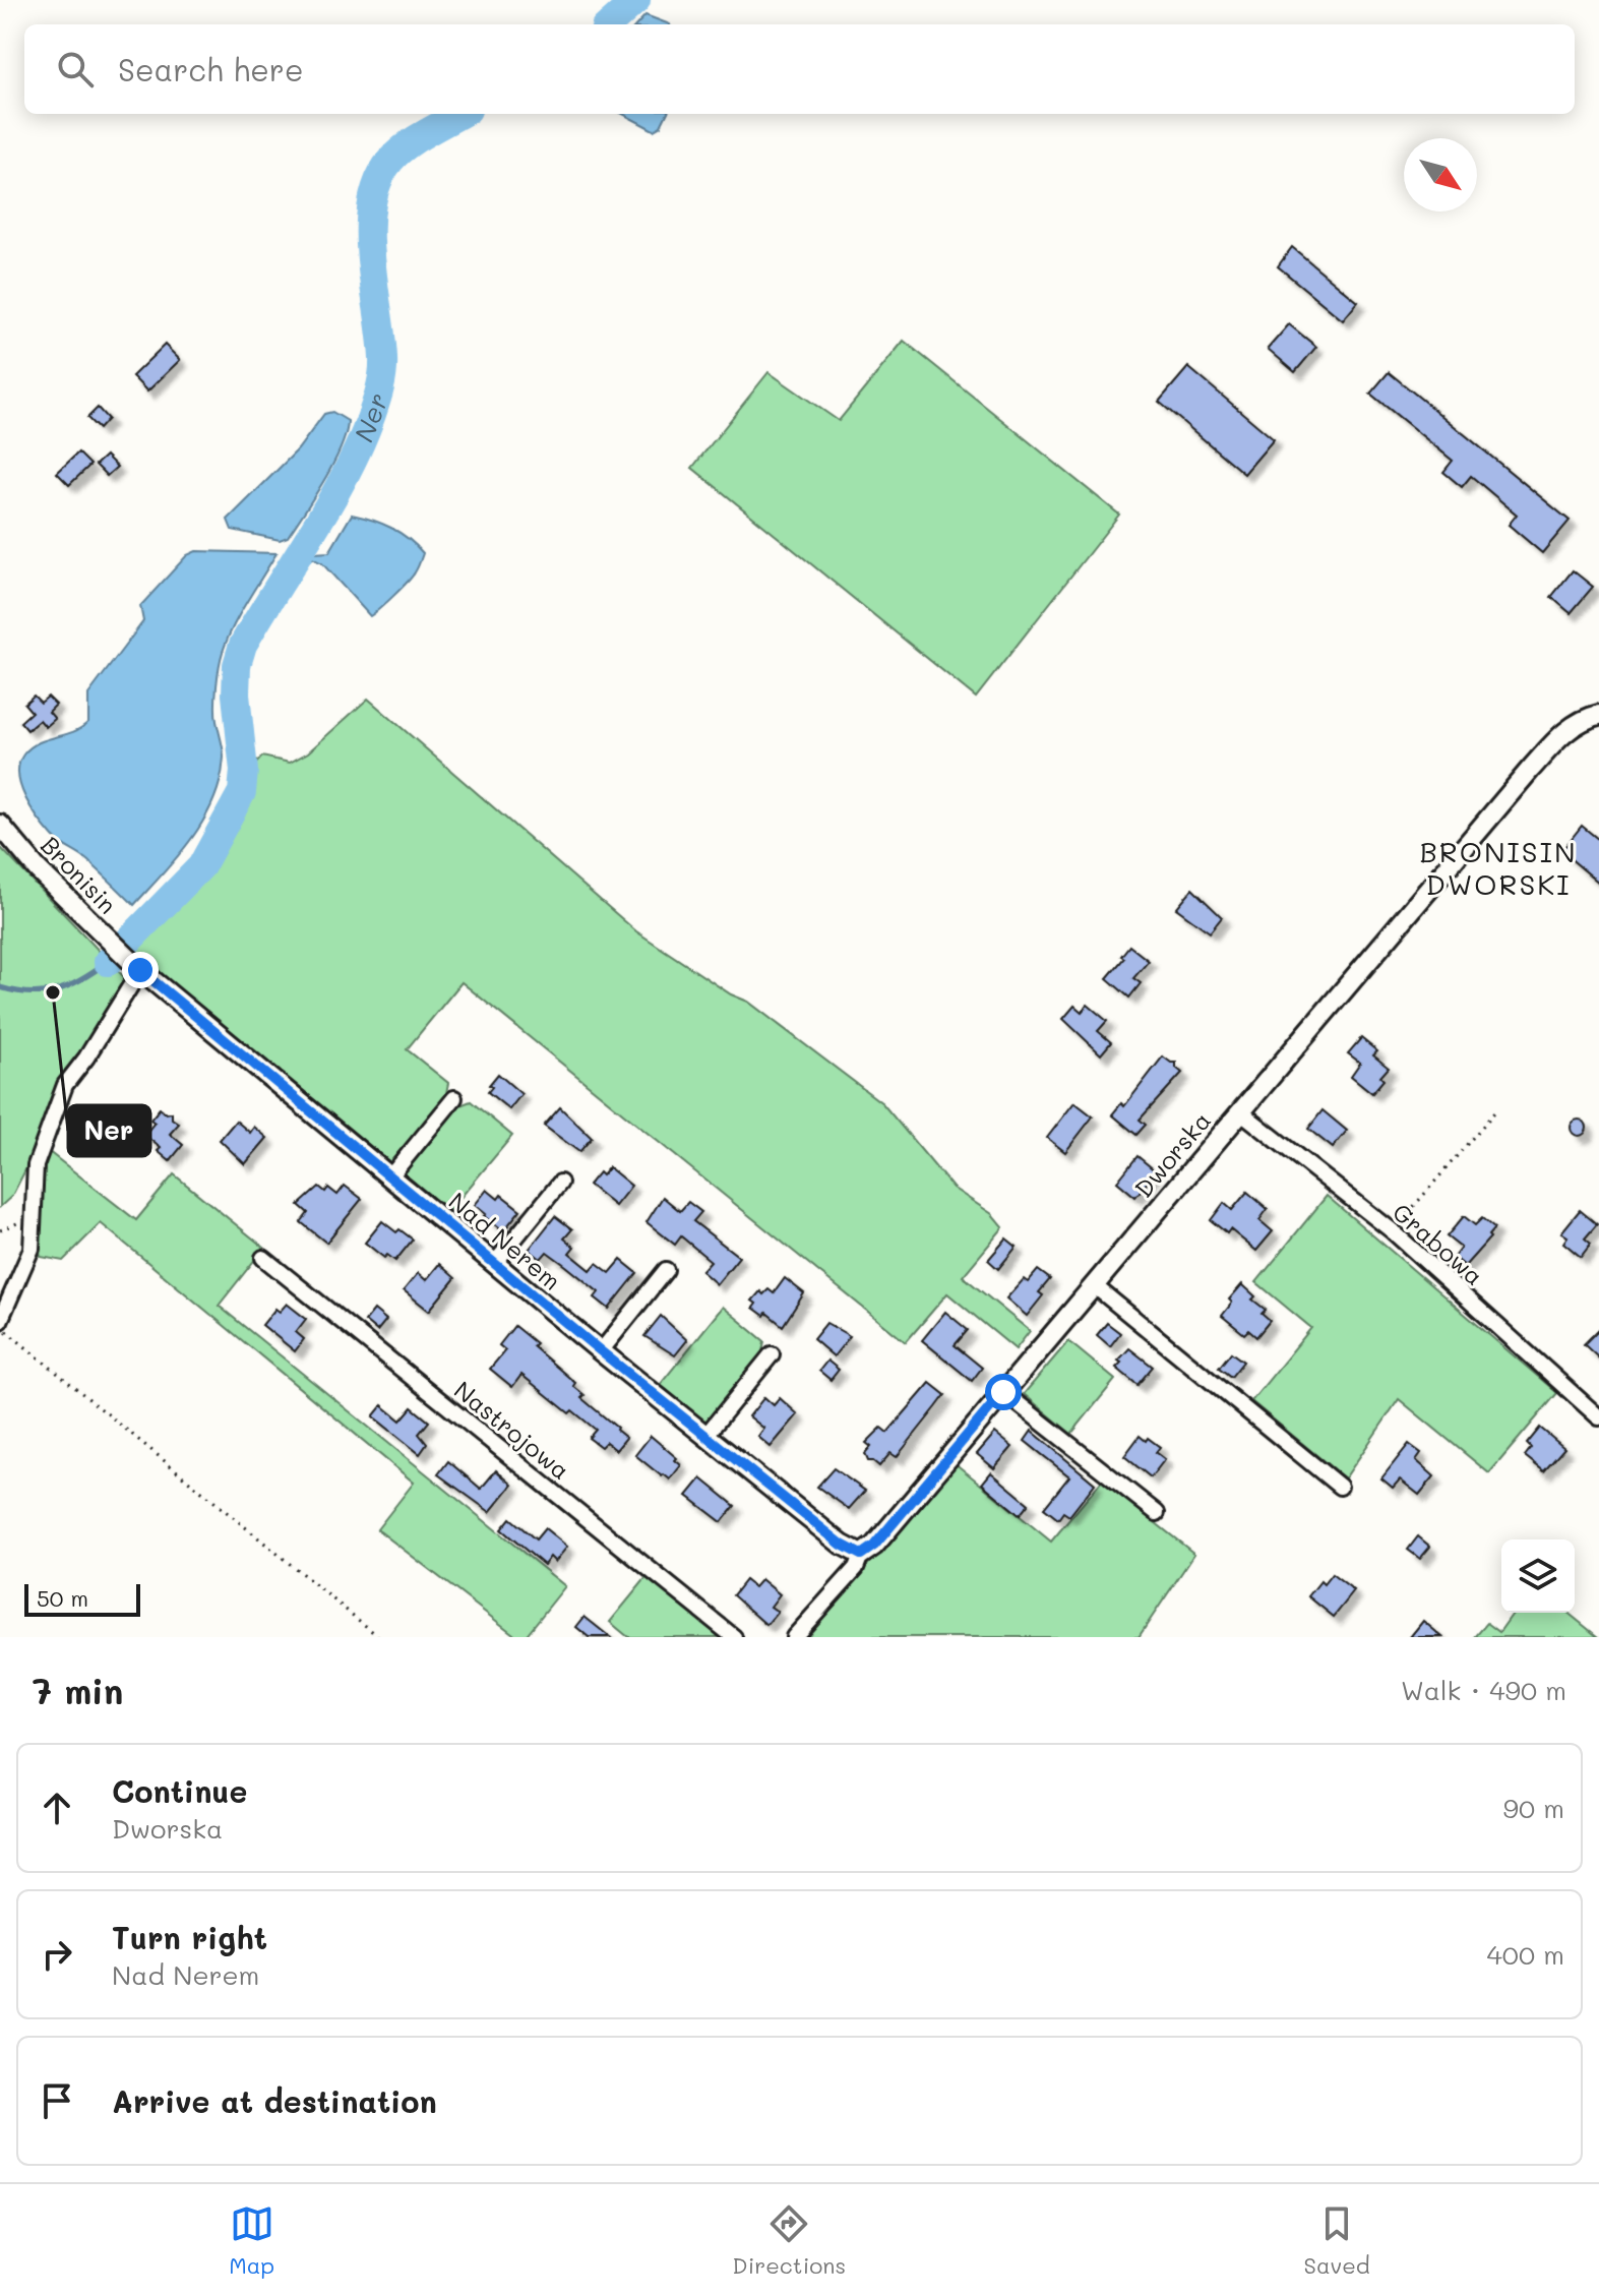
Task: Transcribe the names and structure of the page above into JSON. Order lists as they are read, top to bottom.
{
  "streets": {
    "street": [
      "Bronisin",
      "Dworska",
      "Nad Nerem",
      "Grabowa",
      "Nastrojowa"
    ]
  },
  "crossings": [
    ["Bronisin", "Nad Nerem"],
    ["Dworska", "Nad Nerem"],
    ["Dworska", "Grabowa"]
  ],
  "districts": ["BRONISIN DWORSKI"],
  "water": ["Ner"],
  "places": ["Ner"],
  "scale_bar": "50 m",
  "north": "bottom right",
  "page": {
    "search": "Search here",
    "scale": "50 m",
    "heading": ["7 min", "Walk · 490 m"],
    "list": [
      ["Continue", "Dworska", "90 m"],
      ["Turn right", "Nad Nerem", "400 m"],
      "Arrive at destination"
    ],
    "nav": ["Map", "Directions", "Saved"]
  }
}
